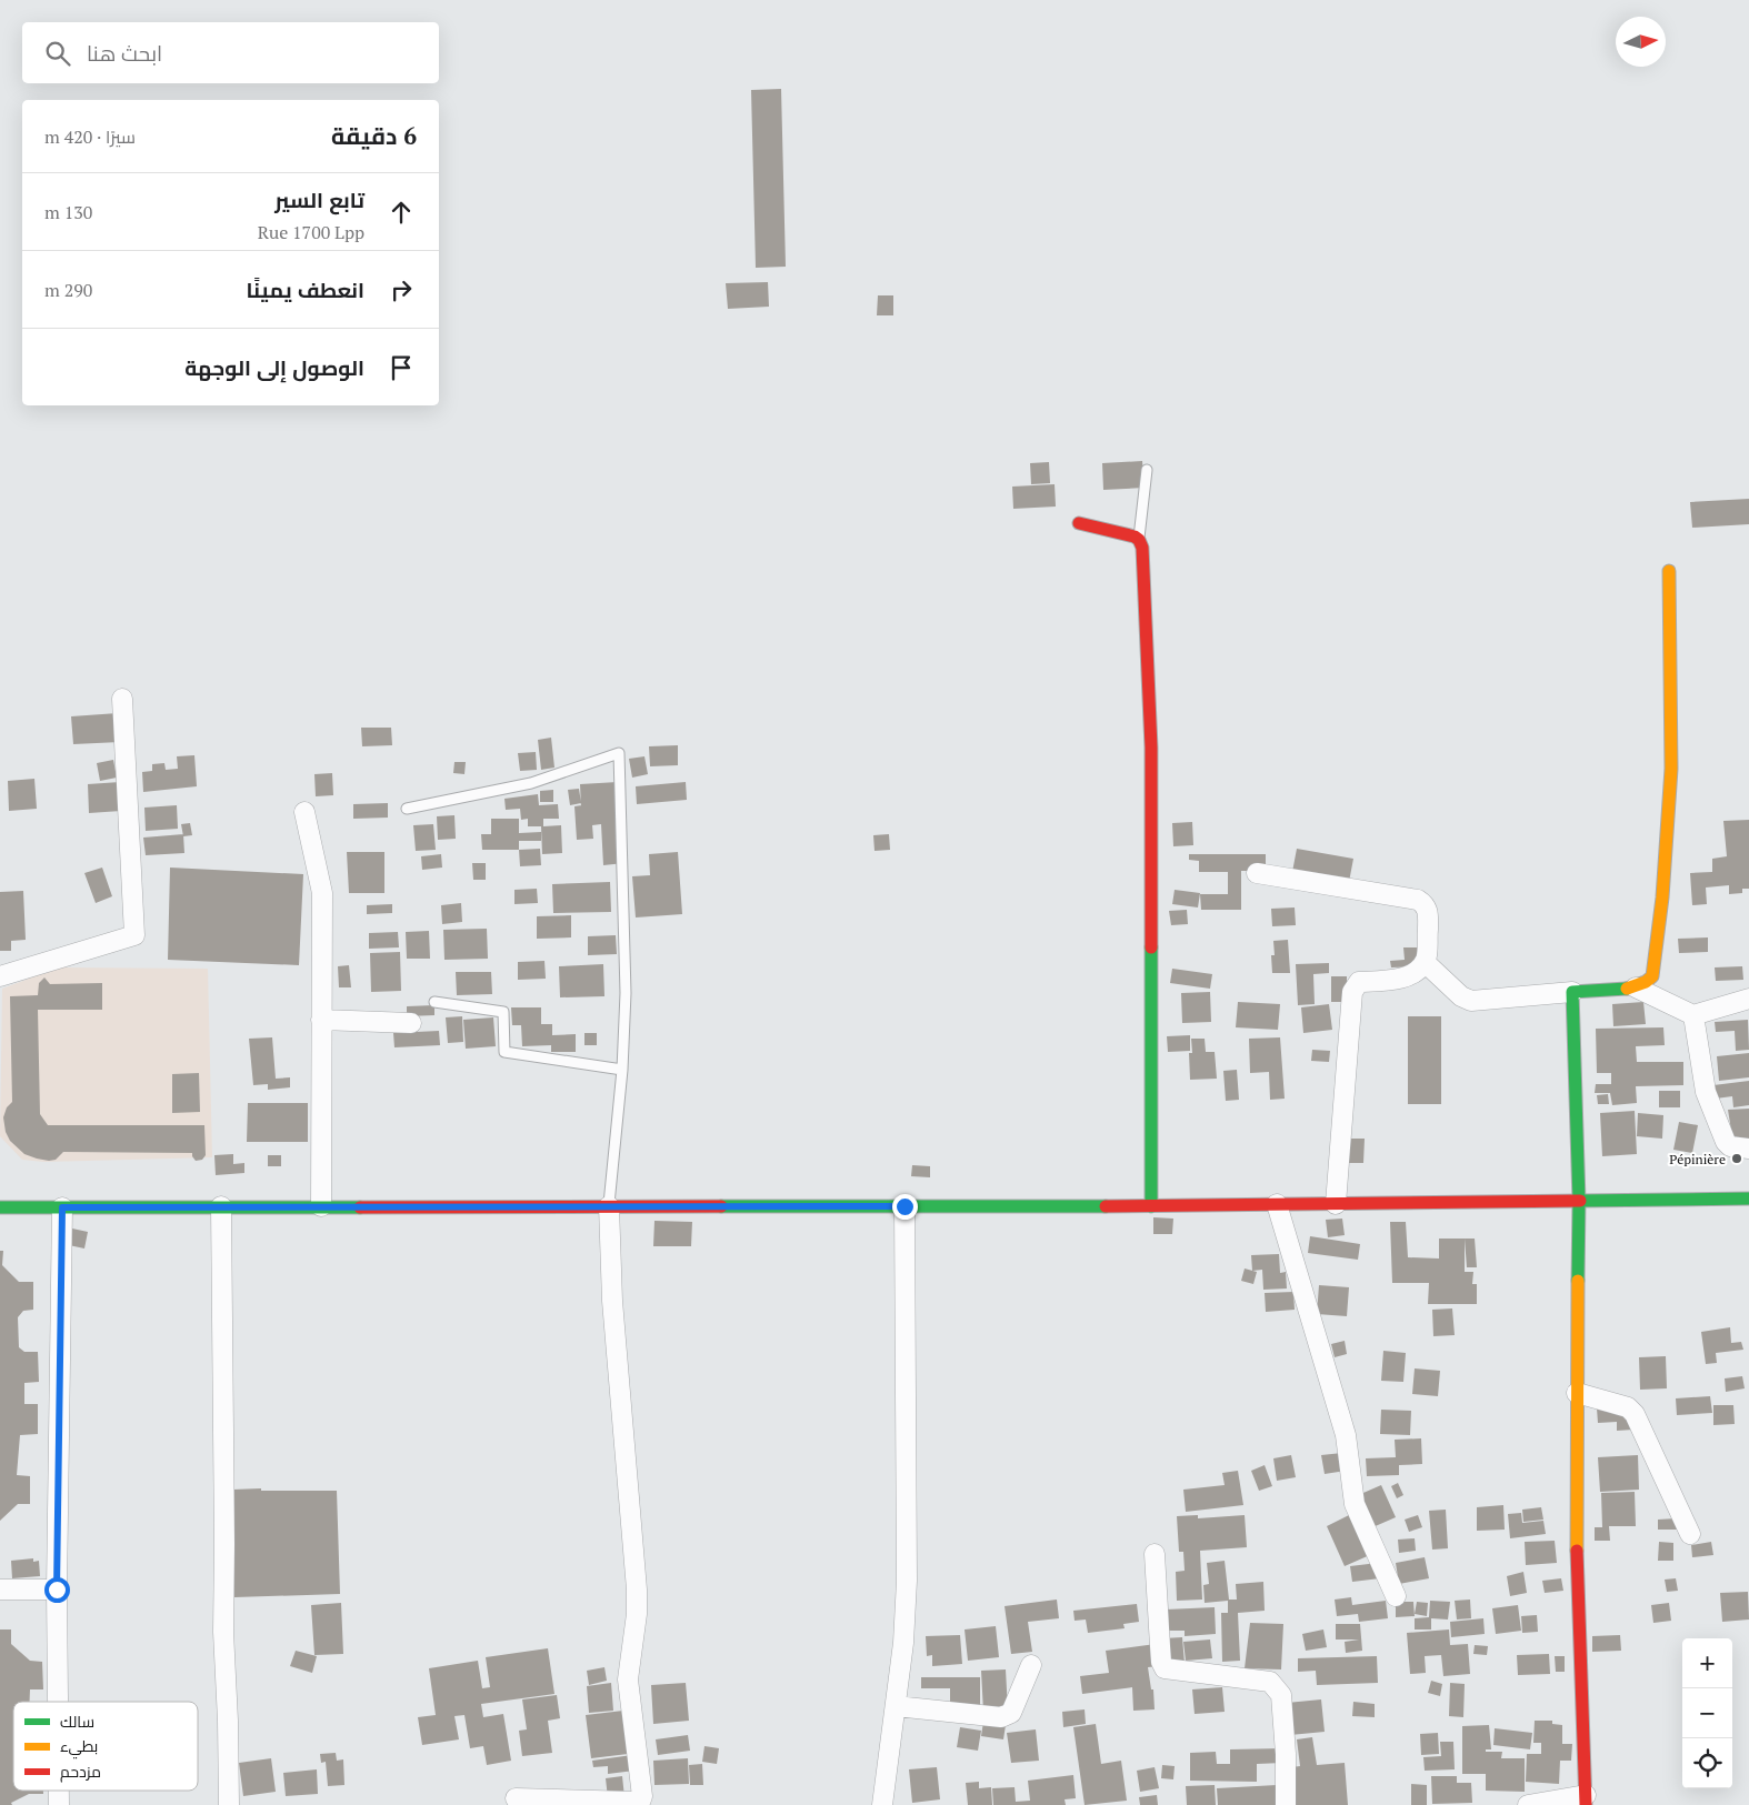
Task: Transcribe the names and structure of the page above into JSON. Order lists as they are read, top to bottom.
{
  "places": ["Pépinière"],
  "legend": ["سالك", "بطيء", "مزدحم"],
  "north": "right",
  "page": {
    "search": "ابحث هنا",
    "heading": ["6 دقيقة", "سيرًا · 420 m"],
    "list": [
      ["تابع السير", "Rue 1700 Lpp", "130 m"],
      ["انعطف يمينًا", "290 m"],
      "الوصول إلى الوجهة"
    ],
    "map_buttons": ["+", "−"]
  }
}
